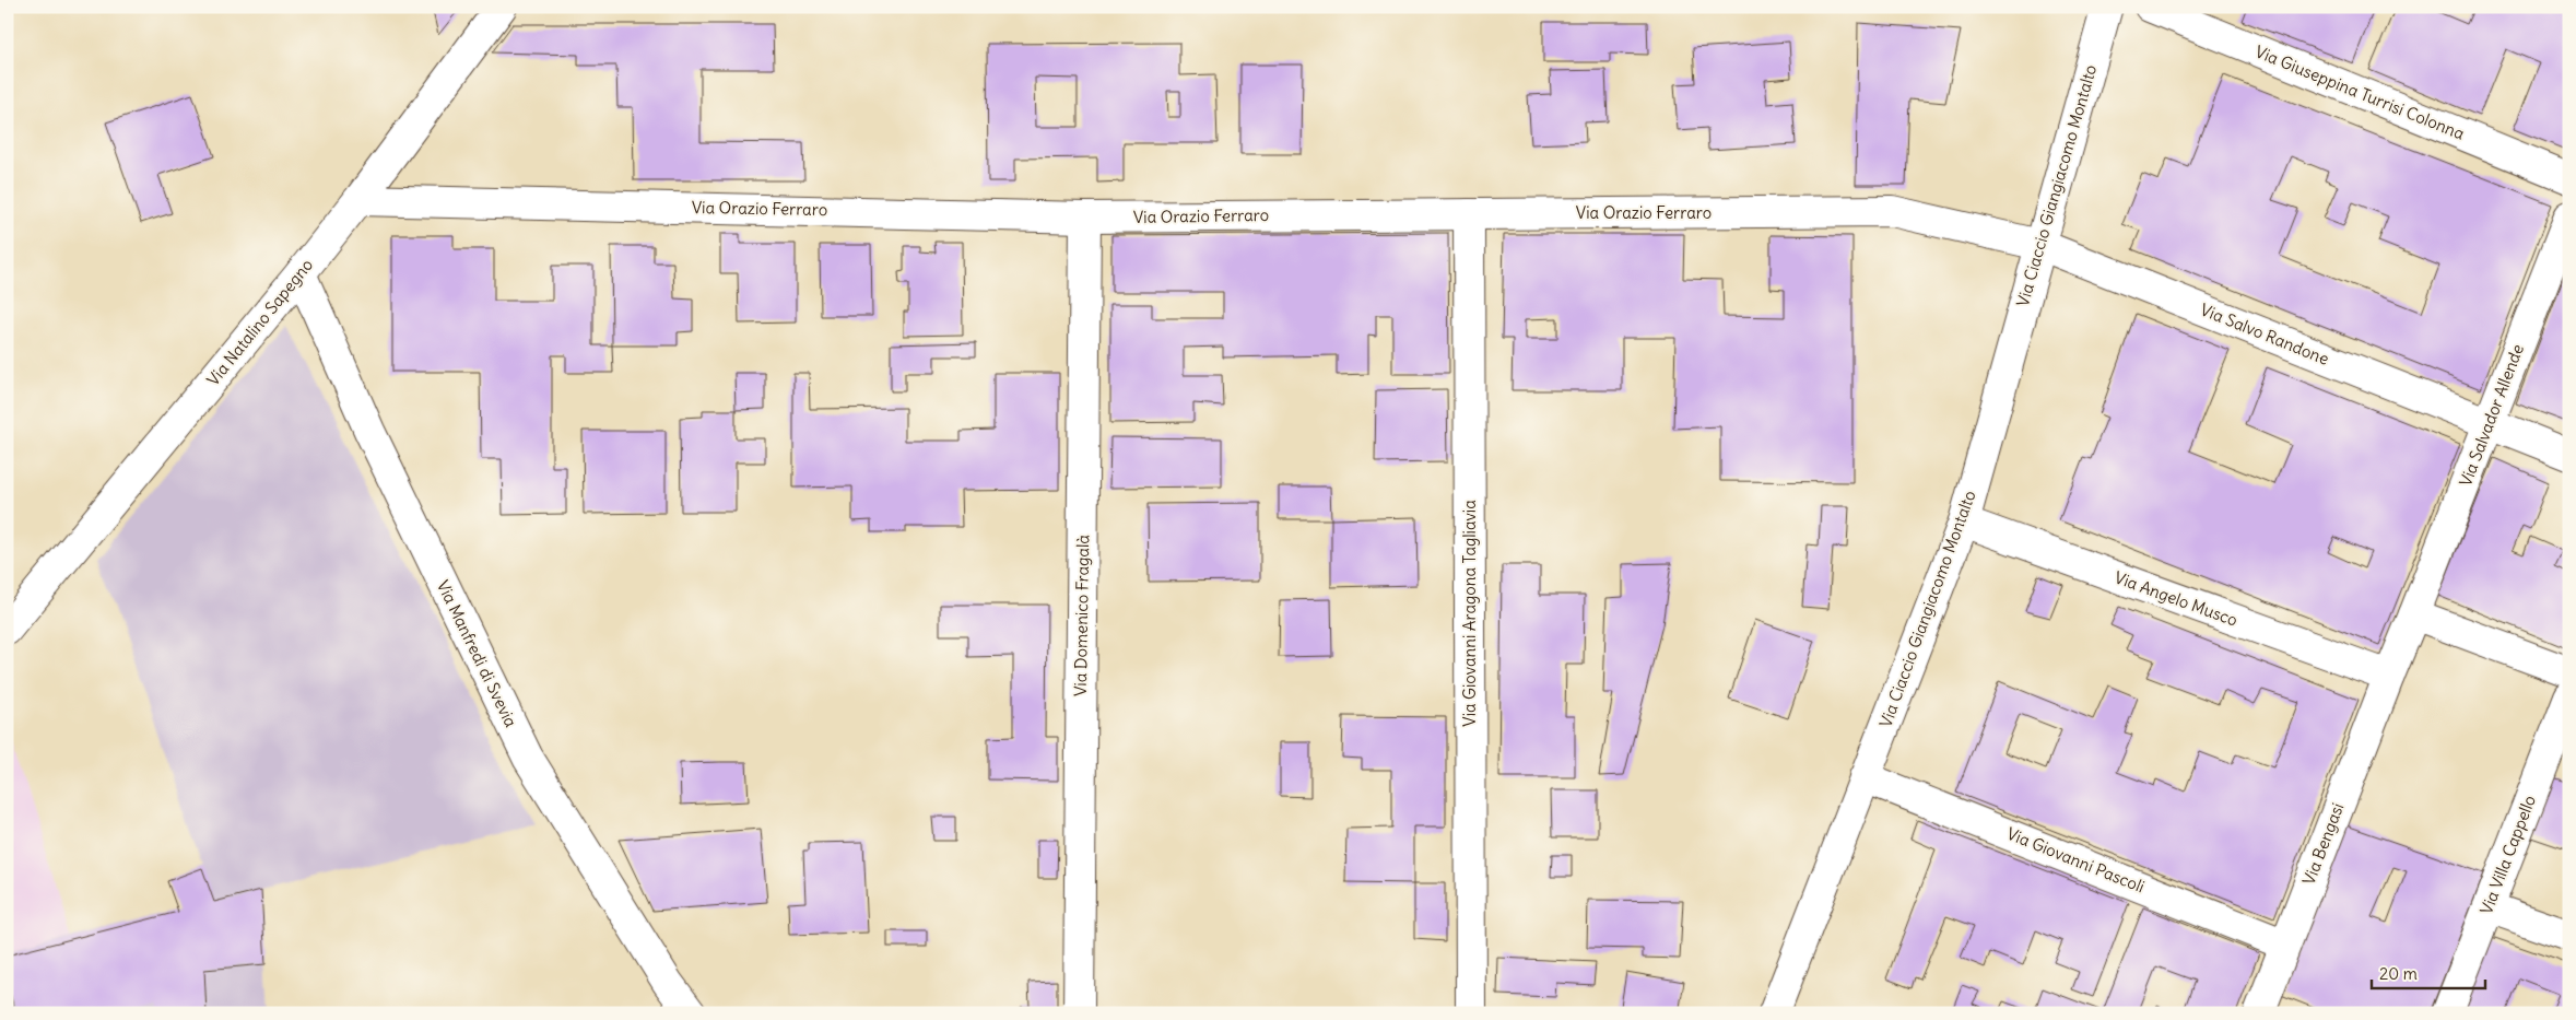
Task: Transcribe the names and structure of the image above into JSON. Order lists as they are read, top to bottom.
{
  "streets": {
    "street": [
      "Via Giuseppina Turrisi Colonna",
      "Via Ciaccio Giangiacomo Montalto",
      "Via Orazio Ferraro",
      "Via Natalino Sapegno",
      "Via Salvo Randone",
      "Via Salvador Allende",
      "Via Angelo Musco",
      "Via Giovanni Aragona Tagliavia",
      "Via Domenico Fragalà",
      "Via Manfredi di Svevia",
      "Via Bengasi",
      "Via Villa Cappello",
      "Via Giovanni Pascoli"
    ]
  },
  "crossings": [
    ["Via Ciaccio Giangiacomo Montalto", "Via Orazio Ferraro"],
    ["Via Ciaccio Giangiacomo Montalto", "Via Salvo Randone"],
    ["Via Ciaccio Giangiacomo Montalto", "Via Angelo Musco"],
    ["Via Ciaccio Giangiacomo Montalto", "Via Giovanni Pascoli"],
    ["Via Orazio Ferraro", "Via Natalino Sapegno"],
    ["Via Orazio Ferraro", "Via Salvo Randone"],
    ["Via Orazio Ferraro", "Via Giovanni Aragona Tagliavia"],
    ["Via Orazio Ferraro", "Via Domenico Fragalà"],
    ["Via Natalino Sapegno", "Via Manfredi di Svevia"],
    ["Via Salvo Randone", "Via Salvador Allende"],
    ["Via Salvador Allende", "Via Angelo Musco"],
    ["Via Salvador Allende", "Via Bengasi"],
    ["Via Angelo Musco", "Via Bengasi"],
    ["Via Bengasi", "Via Giovanni Pascoli"]
  ],
  "scale_bar": "20 m"
}
